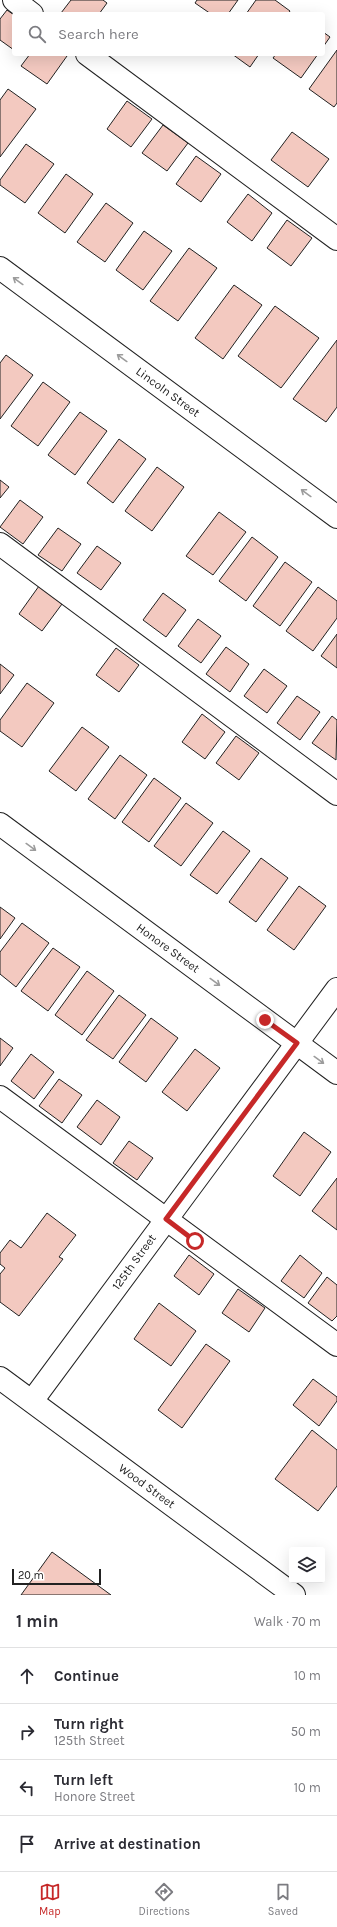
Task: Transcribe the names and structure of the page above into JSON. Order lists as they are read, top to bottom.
{
  "streets": {
    "street": [
      "Lincoln Street",
      "Honore Street",
      "125th Street",
      "Wood Street"
    ]
  },
  "crossings": [
    ["Honore Street", "125th Street"],
    ["125th Street", "Wood Street"]
  ],
  "one_way": ["Lincoln Street", "Honore Street"],
  "scale_bar": "20 m",
  "page": {
    "search": "Search here",
    "scale": "20 m",
    "heading": ["1 min", "Walk · 70 m"],
    "list": [
      ["Continue", "10 m"],
      ["Turn right", "125th Street", "50 m"],
      ["Turn left", "Honore Street", "10 m"],
      "Arrive at destination"
    ],
    "nav": ["Map", "Directions", "Saved"]
  }
}
